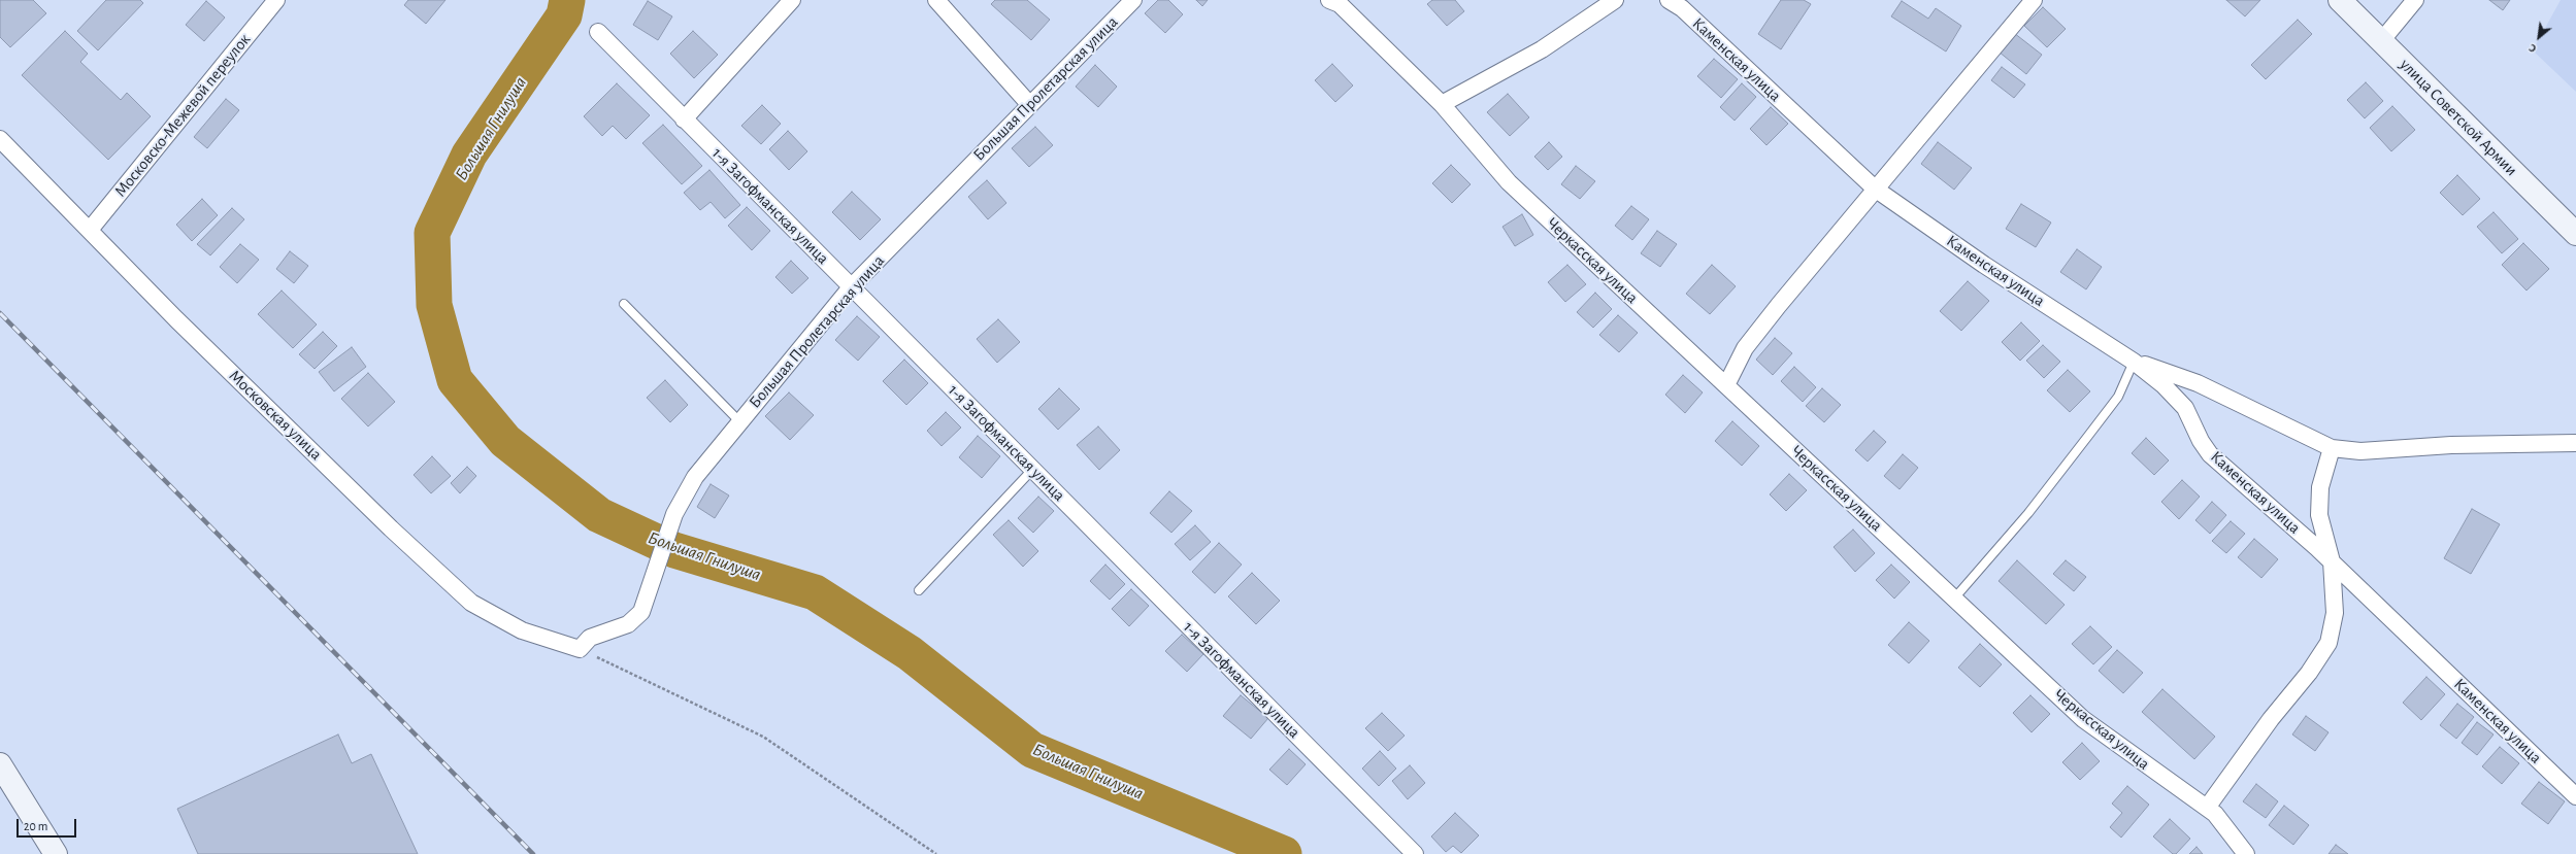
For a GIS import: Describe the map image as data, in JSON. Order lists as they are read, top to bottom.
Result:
{
  "streets": {
    "main road": ["улица Советской Армии"],
    "street": [
      "Каменская улица",
      "Большая Пролетарская улица",
      "Московско-Межевой переулок",
      "1-я Загофманская улица",
      "Черкасская улица",
      "Московская улица"
    ]
  },
  "crossings": [
    ["Большая Пролетарская улица", "1-я Загофманская улица"],
    ["Большая Пролетарская улица", "Московская улица"],
    ["Московско-Межевой переулок", "Московская улица"]
  ],
  "water": ["Большая Гнилуша"],
  "scale_bar": "20 m",
  "north": "bottom left"
}
